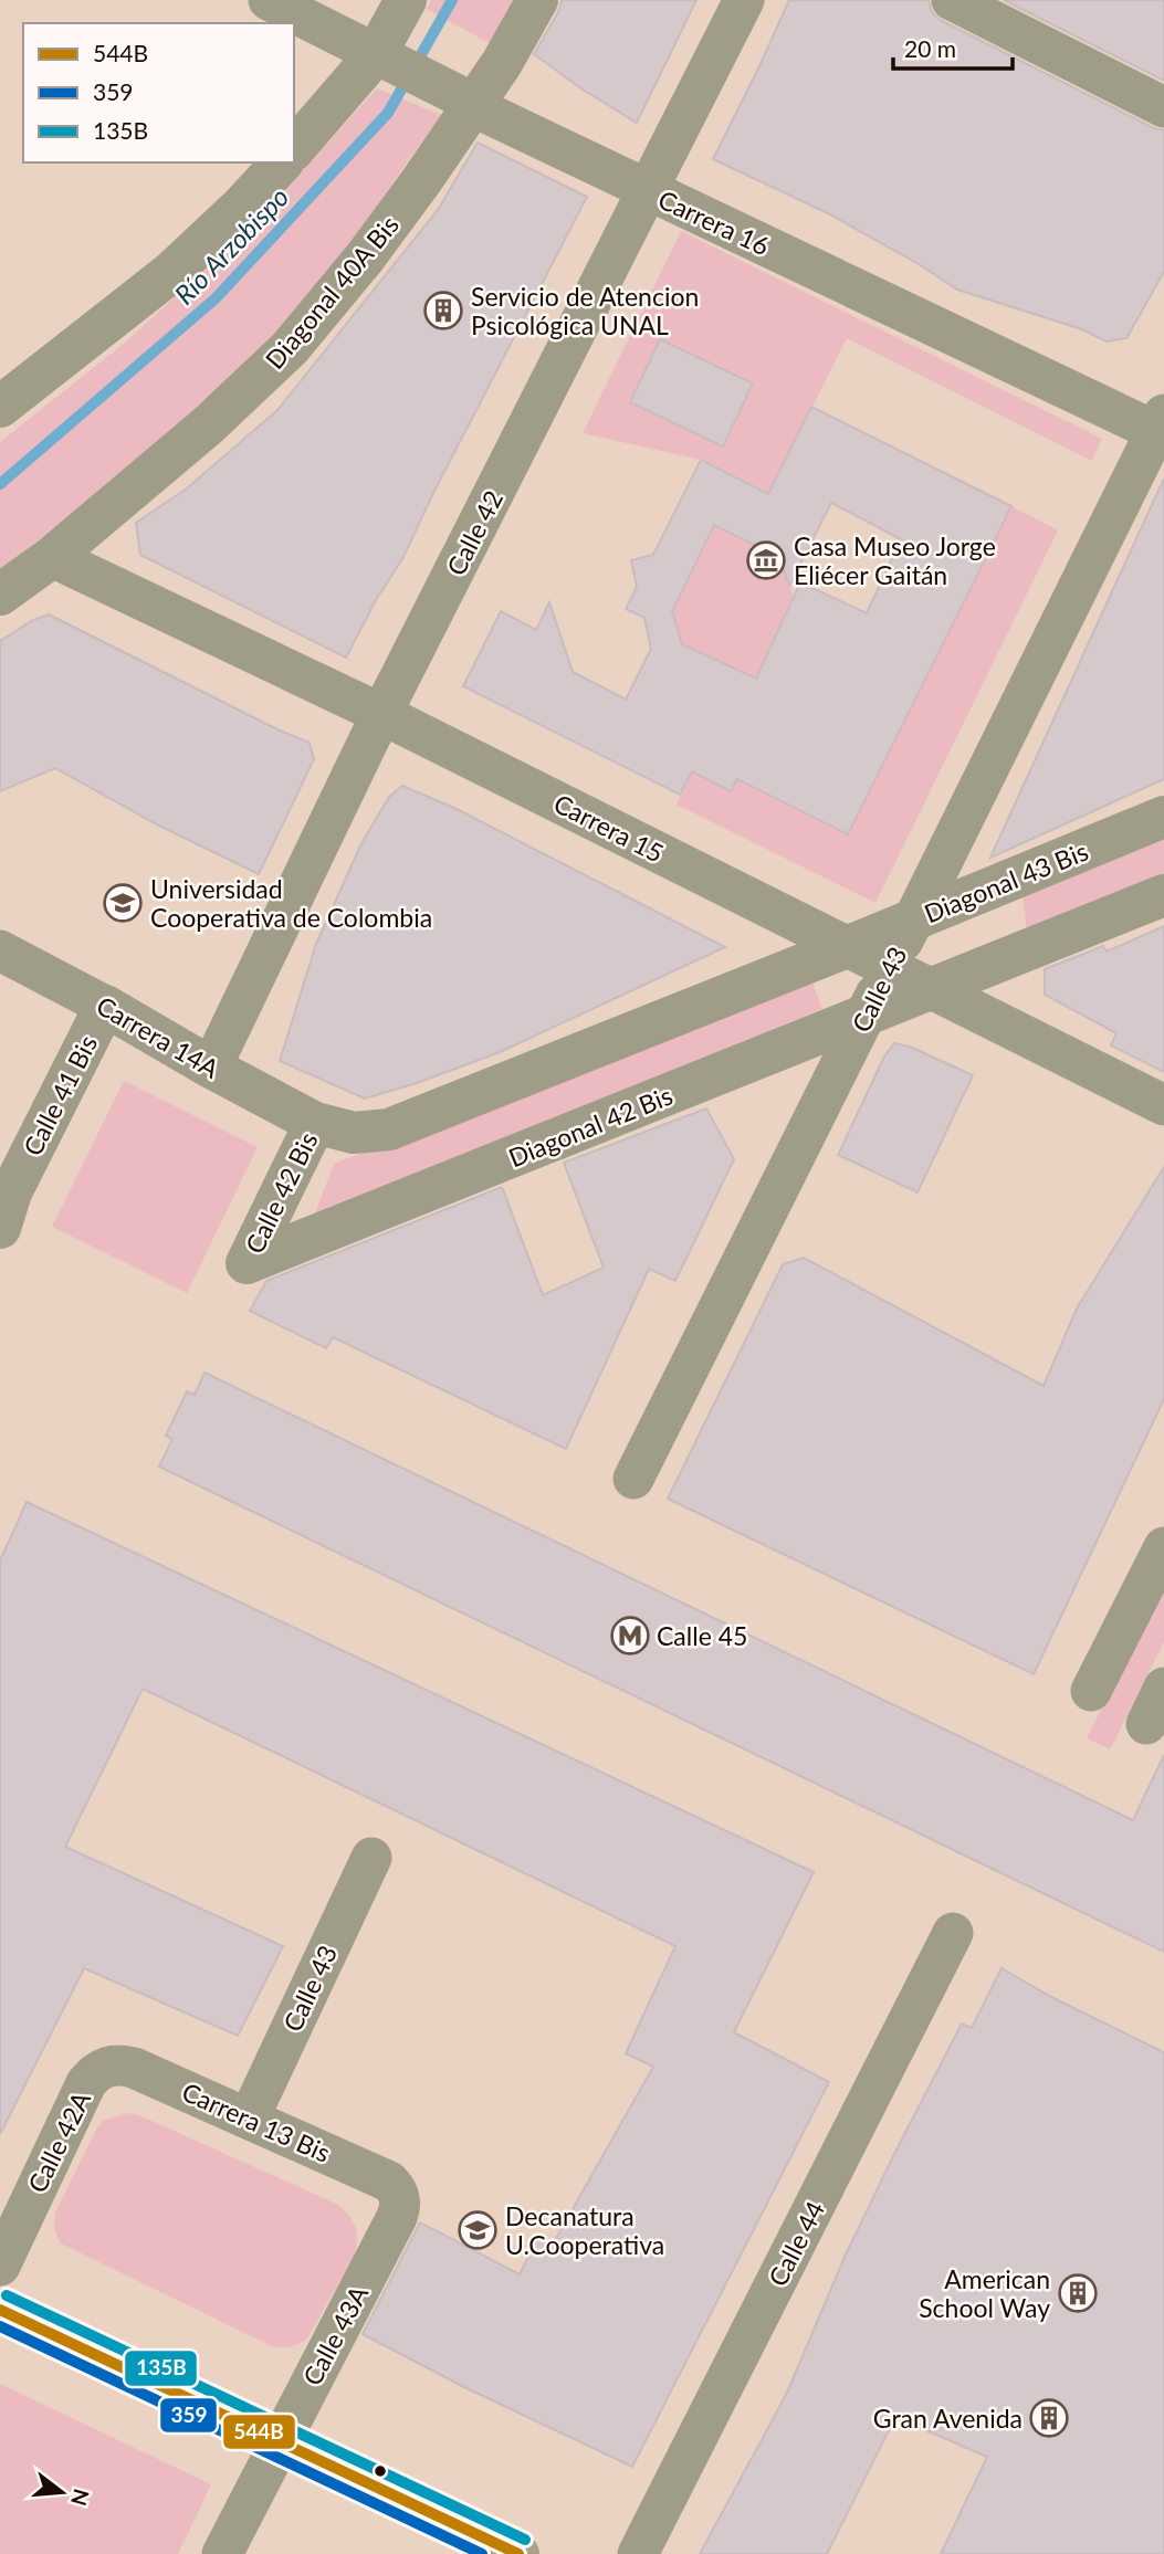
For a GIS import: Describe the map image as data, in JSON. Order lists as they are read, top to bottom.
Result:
{
  "streets": {
    "street": [
      "Carrera 16",
      "Diagonal 40A Bis",
      "Calle 42",
      "Carrera 15",
      "Diagonal 43 Bis",
      "Calle 43",
      "Carrera 14A",
      "Calle 41 Bis",
      "Diagonal 42 Bis",
      "Calle 42 Bis",
      "Carrera 13 Bis",
      "Calle 42A",
      "Calle 44",
      "Calle 43A"
    ]
  },
  "crossings": [
    ["Carrera 16", "Diagonal 40A Bis"],
    ["Carrera 16", "Calle 42"],
    ["Carrera 16", "Calle 43"],
    ["Diagonal 40A Bis", "Carrera 15"],
    ["Calle 42", "Carrera 15"],
    ["Calle 42", "Carrera 14A"],
    ["Carrera 15", "Diagonal 43 Bis"],
    ["Carrera 15", "Calle 43"],
    ["Carrera 15", "Diagonal 42 Bis"],
    ["Diagonal 43 Bis", "Calle 43"],
    ["Calle 43", "Diagonal 42 Bis"],
    ["Calle 43", "Carrera 13 Bis"],
    ["Carrera 14A", "Calle 41 Bis"],
    ["Carrera 14A", "Calle 42 Bis"],
    ["Diagonal 42 Bis", "Calle 42 Bis"],
    ["Carrera 13 Bis", "Calle 42A"],
    ["Carrera 13 Bis", "Calle 43A"]
  ],
  "water": ["Río Arzobispo"],
  "places": {
    "building": ["Servicio de Atencion Psicológica UNAL", "American School Way", "Gran Avenida"],
    "museum": ["Casa Museo Jorge Eliécer Gaitán"],
    "school or university": ["Universidad Cooperativa de Colombia", "Decanatura U.Cooperativa"],
    "metro station": ["Calle 45"]
  },
  "lines": ["transit line 135B", "transit line 544B", "transit line 359"],
  "legend": ["544B", "359", "135B"],
  "scale_bar": "20 m",
  "north": "right"
}
